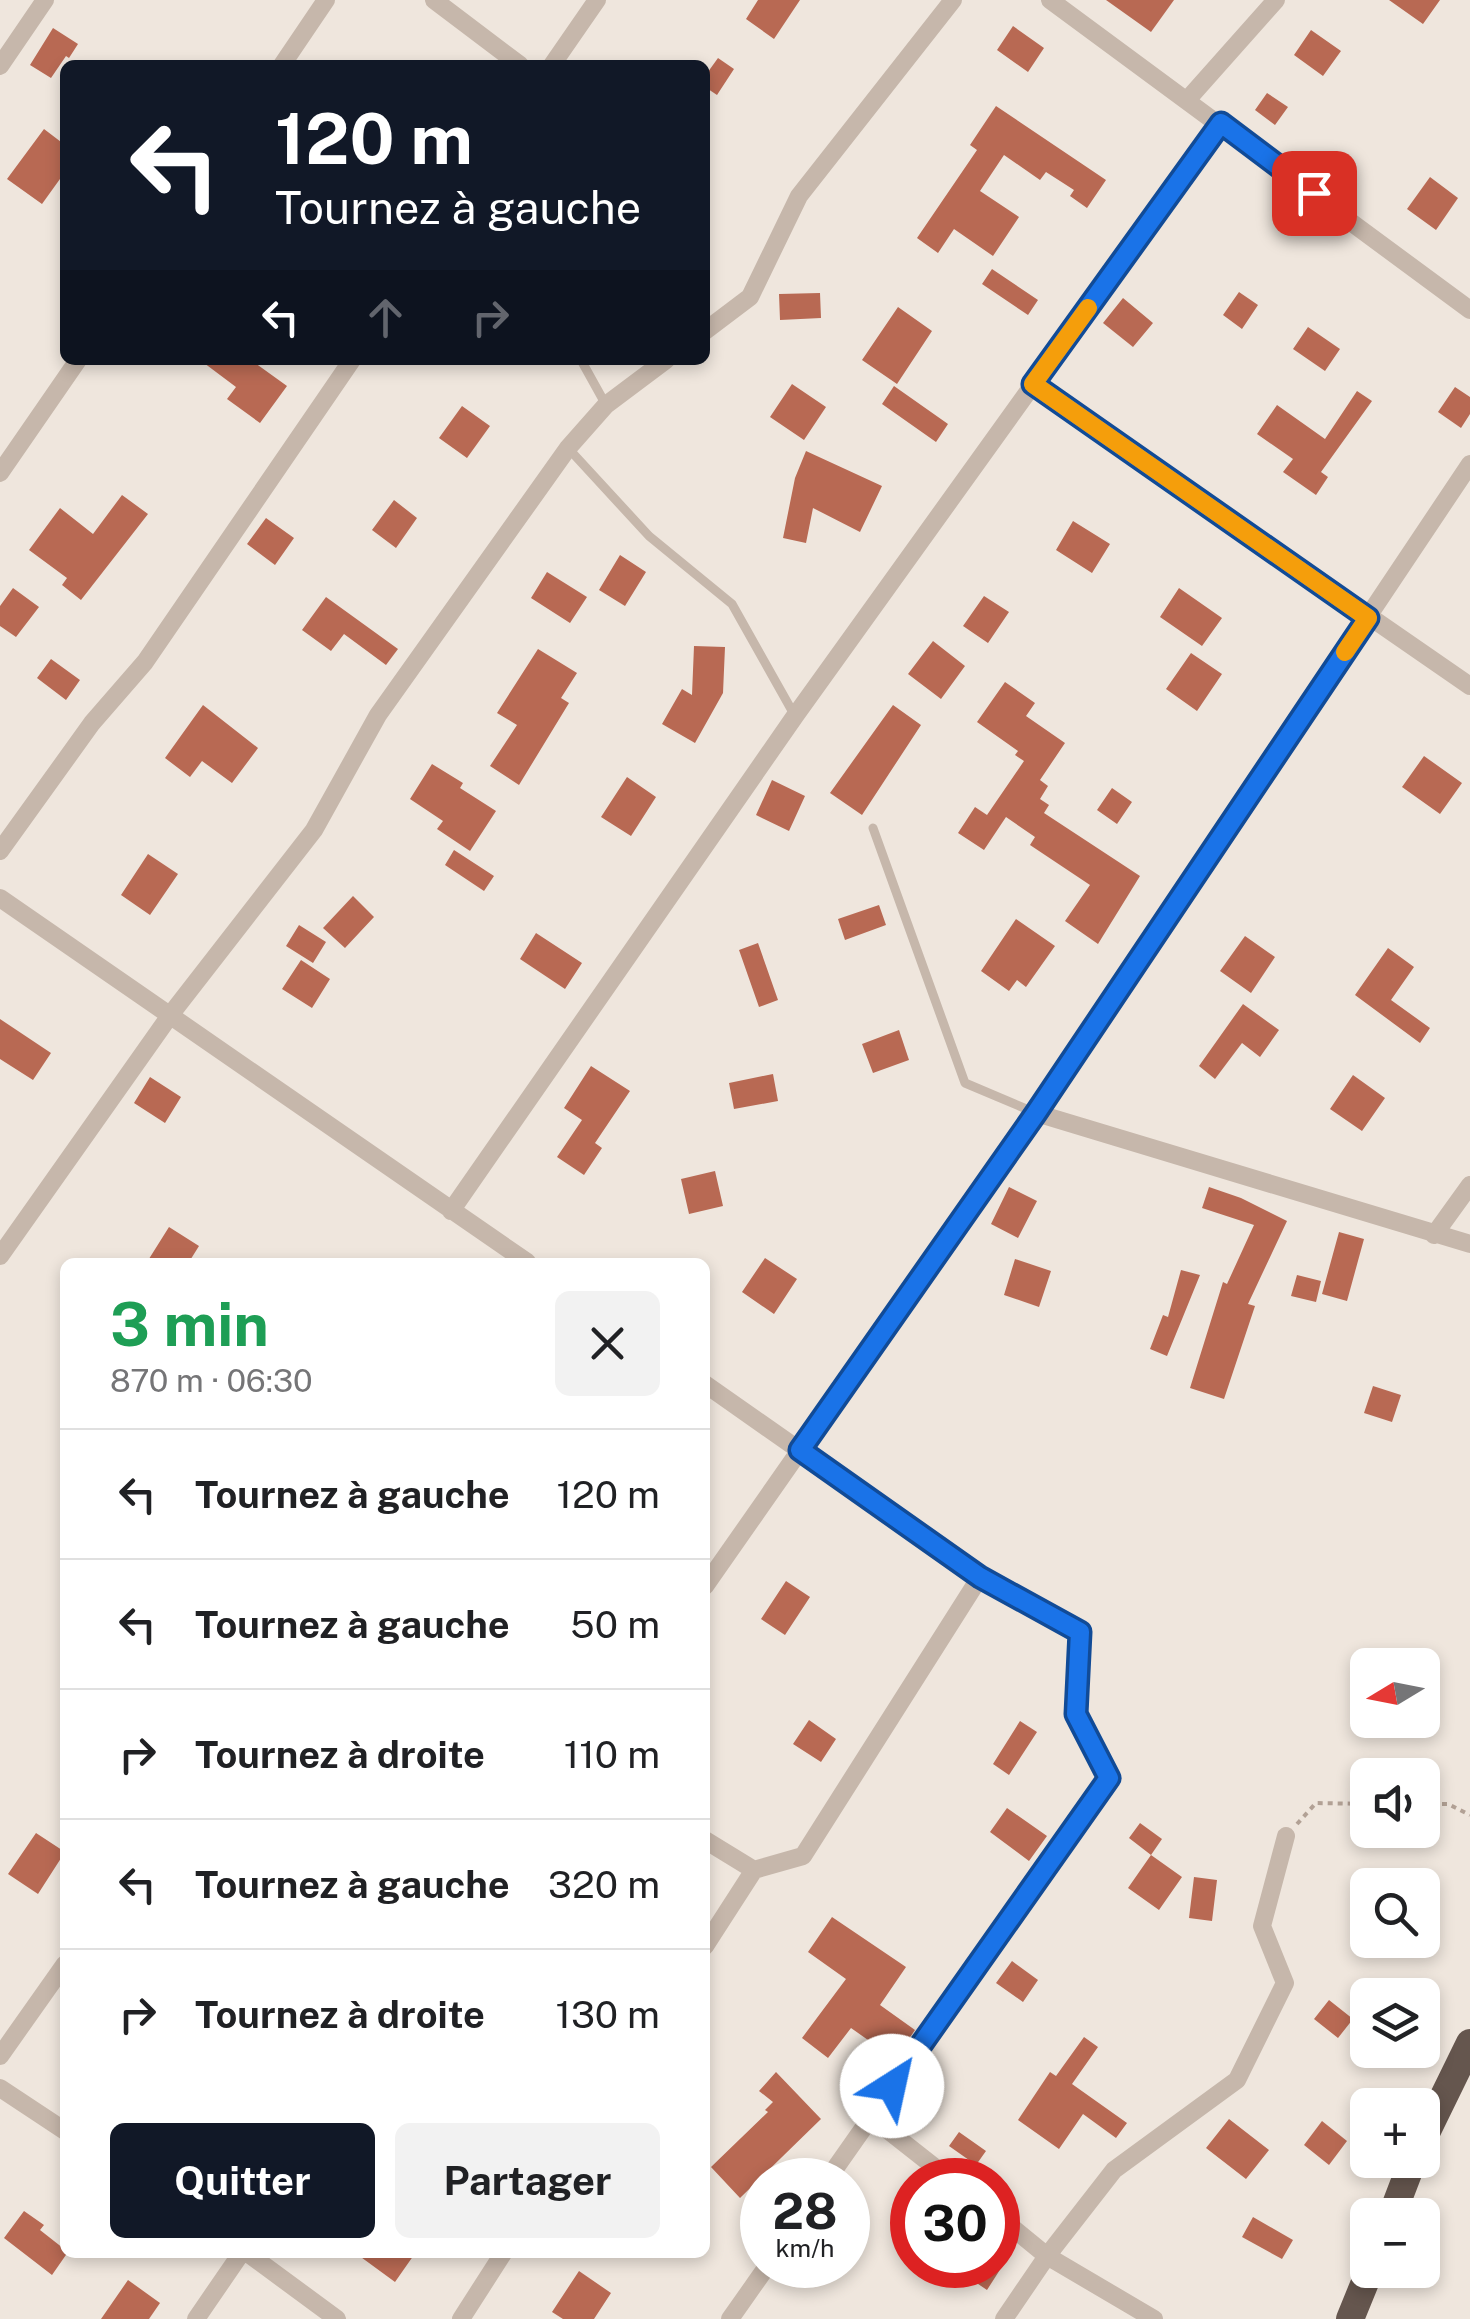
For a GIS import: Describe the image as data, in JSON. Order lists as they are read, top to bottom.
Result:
{
  "north": "left",
  "page": {
    "turn": ["120 m", "Tournez à gauche"],
    "heading": ["3 min", "870 m · 06:30"],
    "list": [
      {
        "name": "Tournez à gauche",
        "value": "120 m"
      },
      {
        "name": "Tournez à gauche",
        "value": "50 m"
      },
      {
        "name": "Tournez à droite",
        "value": "110 m"
      },
      {
        "name": "Tournez à gauche",
        "value": "320 m"
      },
      {
        "name": "Tournez à droite",
        "value": "130 m"
      }
    ],
    "map_buttons": ["+", "−"],
    "buttons": ["Quitter", "Partager"],
    "speed": "28 km/h",
    "limit": "30"
  }
}
